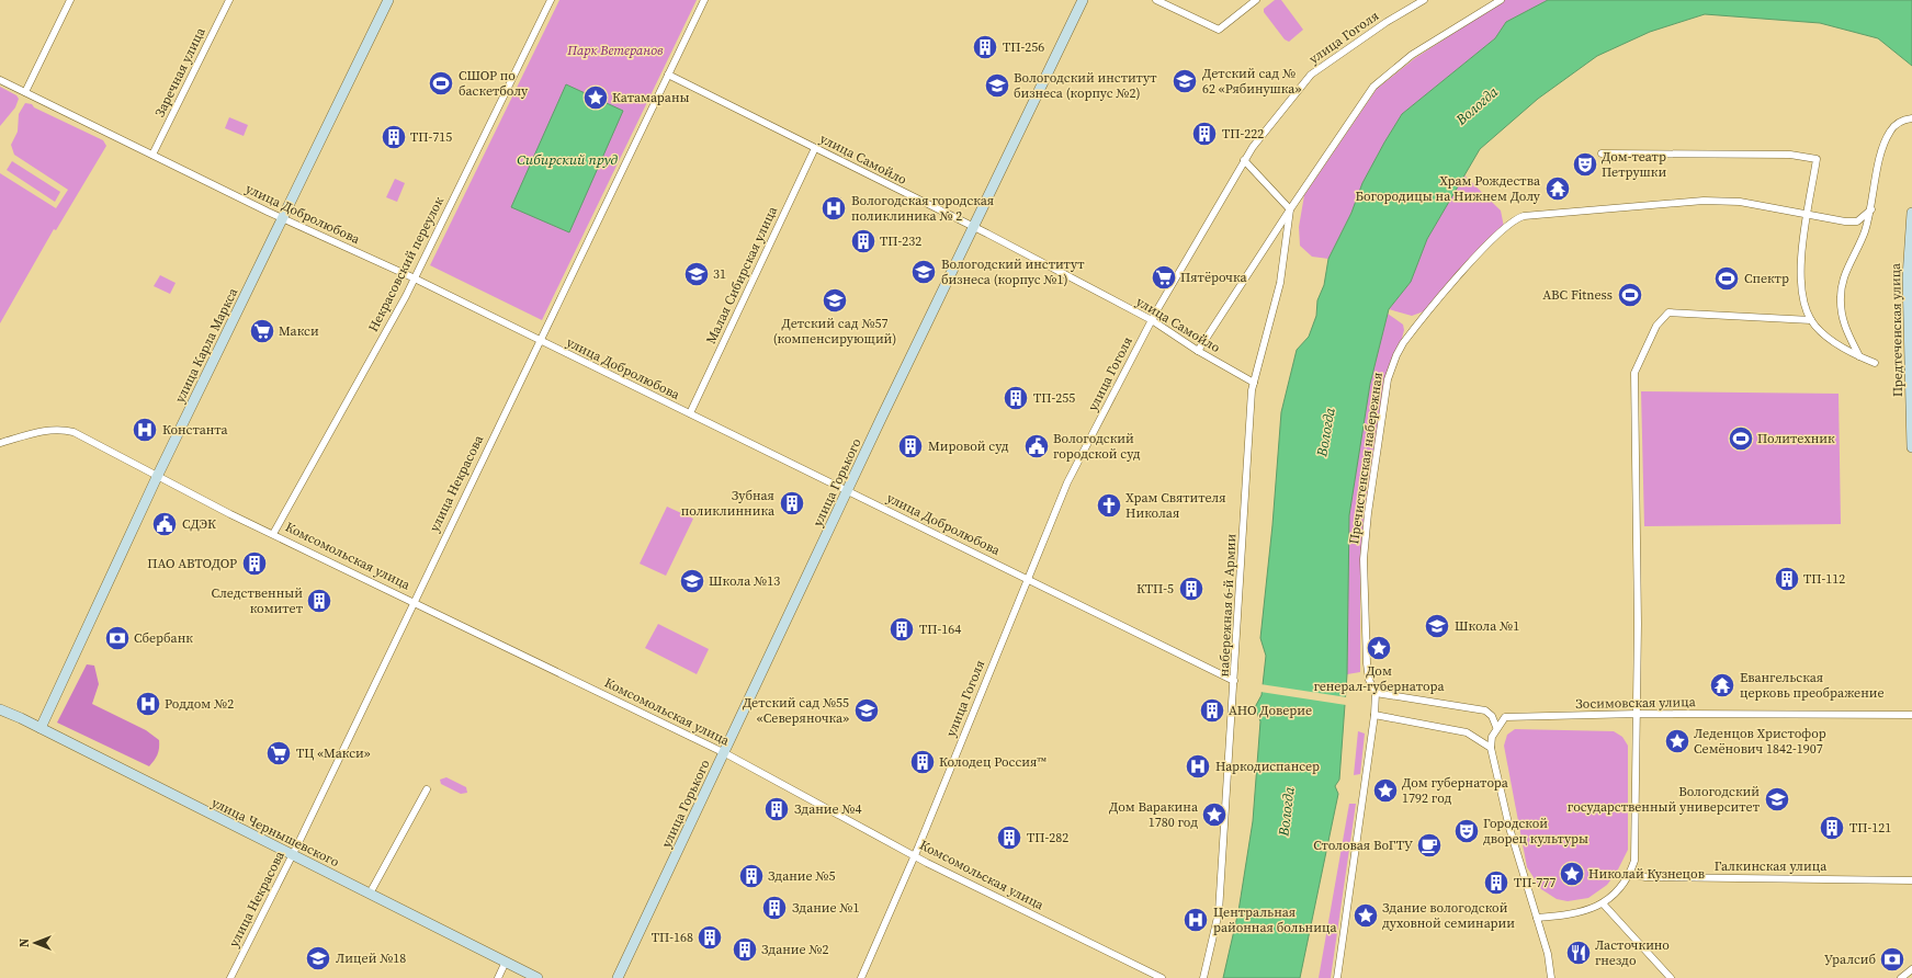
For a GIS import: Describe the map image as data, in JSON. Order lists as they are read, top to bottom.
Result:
{
  "streets": {
    "street": [
      "улица Гоголя",
      "Заречная улица",
      "улица Самойло",
      "улица Добролюбова",
      "Некрасовский переулок",
      "Малая Сибирская улица",
      "Предтеченская улица",
      "улица Карла Маркса",
      "Пречистенская набережная",
      "улица Горького",
      "улица Некрасова",
      "Комсомольская улица",
      "набережная 6-й Армии",
      "Зосимовская улица",
      "улица Чернышевского",
      "Галкинская улица"
    ]
  },
  "crossings": [
    ["улица Гоголя", "улица Самойло"],
    ["улица Гоголя", "улица Добролюбова"],
    ["улица Гоголя", "Комсомольская улица"],
    ["Заречная улица", "улица Добролюбова"],
    ["улица Самойло", "Малая Сибирская улица"],
    ["улица Самойло", "улица Горького"],
    ["улица Самойло", "улица Некрасова"],
    ["улица Самойло", "набережная 6-й Армии"],
    ["улица Добролюбова", "Некрасовский переулок"],
    ["улица Добролюбова", "Малая Сибирская улица"],
    ["улица Добролюбова", "улица Карла Маркса"],
    ["улица Добролюбова", "улица Горького"],
    ["улица Добролюбова", "улица Некрасова"],
    ["улица Добролюбова", "набережная 6-й Армии"],
    ["Некрасовский переулок", "Комсомольская улица"],
    ["улица Карла Маркса", "Комсомольская улица"],
    ["улица Карла Маркса", "улица Чернышевского"],
    ["улица Горького", "Комсомольская улица"],
    ["улица Некрасова", "Комсомольская улица"],
    ["улица Некрасова", "улица Чернышевского"]
  ],
  "water": ["Вологда", "Сибирский пруд"],
  "parks": ["Парк Ветеранов"],
  "places": {
    "building": [
      "ТП-256",
      "ТП-222",
      "ТП-715",
      "ТП-232",
      "ТП-255",
      "Мировой суд",
      "Зубная поликлинника",
      "ПАО АВТОДОР",
      "ТП-112",
      "КТП-5",
      "Следственный комитет",
      "ТП-164",
      "АНО Доверие",
      "Колодец Россия™",
      "Здание №4",
      "ТП-121",
      "ТП-282",
      "Здание №5",
      "ТП-777",
      "Здание №1",
      "ТП-168",
      "Здание №2"
    ],
    "school or university": [
      "Детский сад № 62 «Рябинушка»",
      "Вологодский институт бизнеса (корпус №2)",
      "Вологодский институт бизнеса (корпус №1)",
      "31",
      "Детский сад №57 (компенсирующий)",
      "Школа №13",
      "Школа №1",
      "Детский сад №55 «Северяночка»",
      "Вологодский государственный университет",
      "Лицей №18"
    ],
    "sports": [
      "СШОР по баскетболу",
      "Спектр",
      "ABC Fitness",
      "Политехник"
    ],
    "place": [
      "Катамараны",
      "Дом генерал-губернатора",
      "Леденцов Христофор Семёнович 1842-1907",
      "Дом губернатора 1792 год",
      "Дом Варакина 1780 год",
      "Николай Кузнецов",
      "Здание вологодской духовной семинарии"
    ],
    "theatre": ["Дом-театр Петрушки", "Городской дворец культуры"],
    "temple": ["Храм Рождества Богородицы на Нижнем Долу", "Евангельская церковь преображение"],
    "hospital": [
      "Вологодская городская поликлиника № 2",
      "Константа",
      "Роддом №2",
      "Наркодиспансер",
      "Центральная районная больница"
    ],
    "supermarket": ["Пятёрочка", "Макси", "ТЦ «Макси»"],
    "public building": ["Вологодский городской суд", "СДЭК"],
    "church": ["Храм Святителя Николая"],
    "bank": ["Сбербанк", "Уралсиб"],
    "cafe": ["Столовая ВоГТУ"],
    "restaurant": ["Ласточкино гнездо"]
  },
  "north": "left"
}
